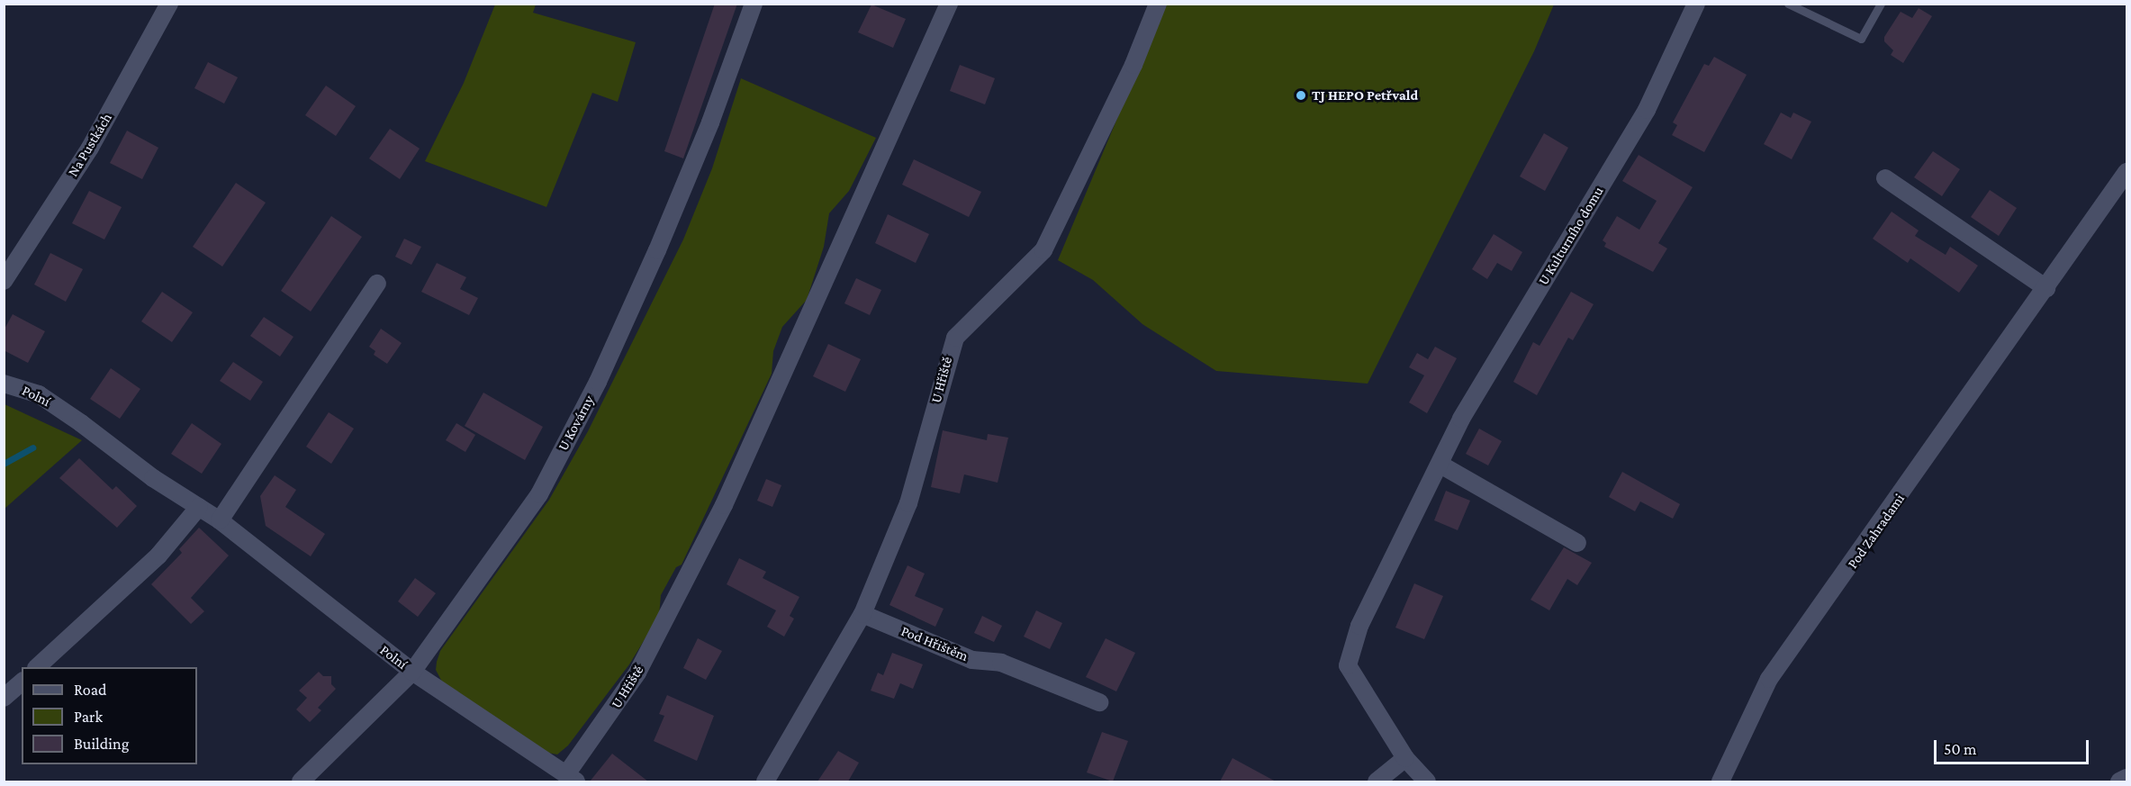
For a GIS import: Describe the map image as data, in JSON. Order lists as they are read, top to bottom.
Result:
{
  "streets": {
    "street": [
      "Na Pustkách",
      "U Kulturního domu",
      "U Hřiště",
      "Polní",
      "U Kovárny",
      "Pod Zahradami",
      "Pod Hřištěm"
    ]
  },
  "crossings": [
    ["U Hřiště", "Polní"],
    ["U Hřiště", "Pod Hřištěm"],
    ["Polní", "U Kovárny"]
  ],
  "places": ["TJ HEPO Petřvald"],
  "legend": ["Road", "Park", "Building"],
  "scale_bar": "50 m"
}
